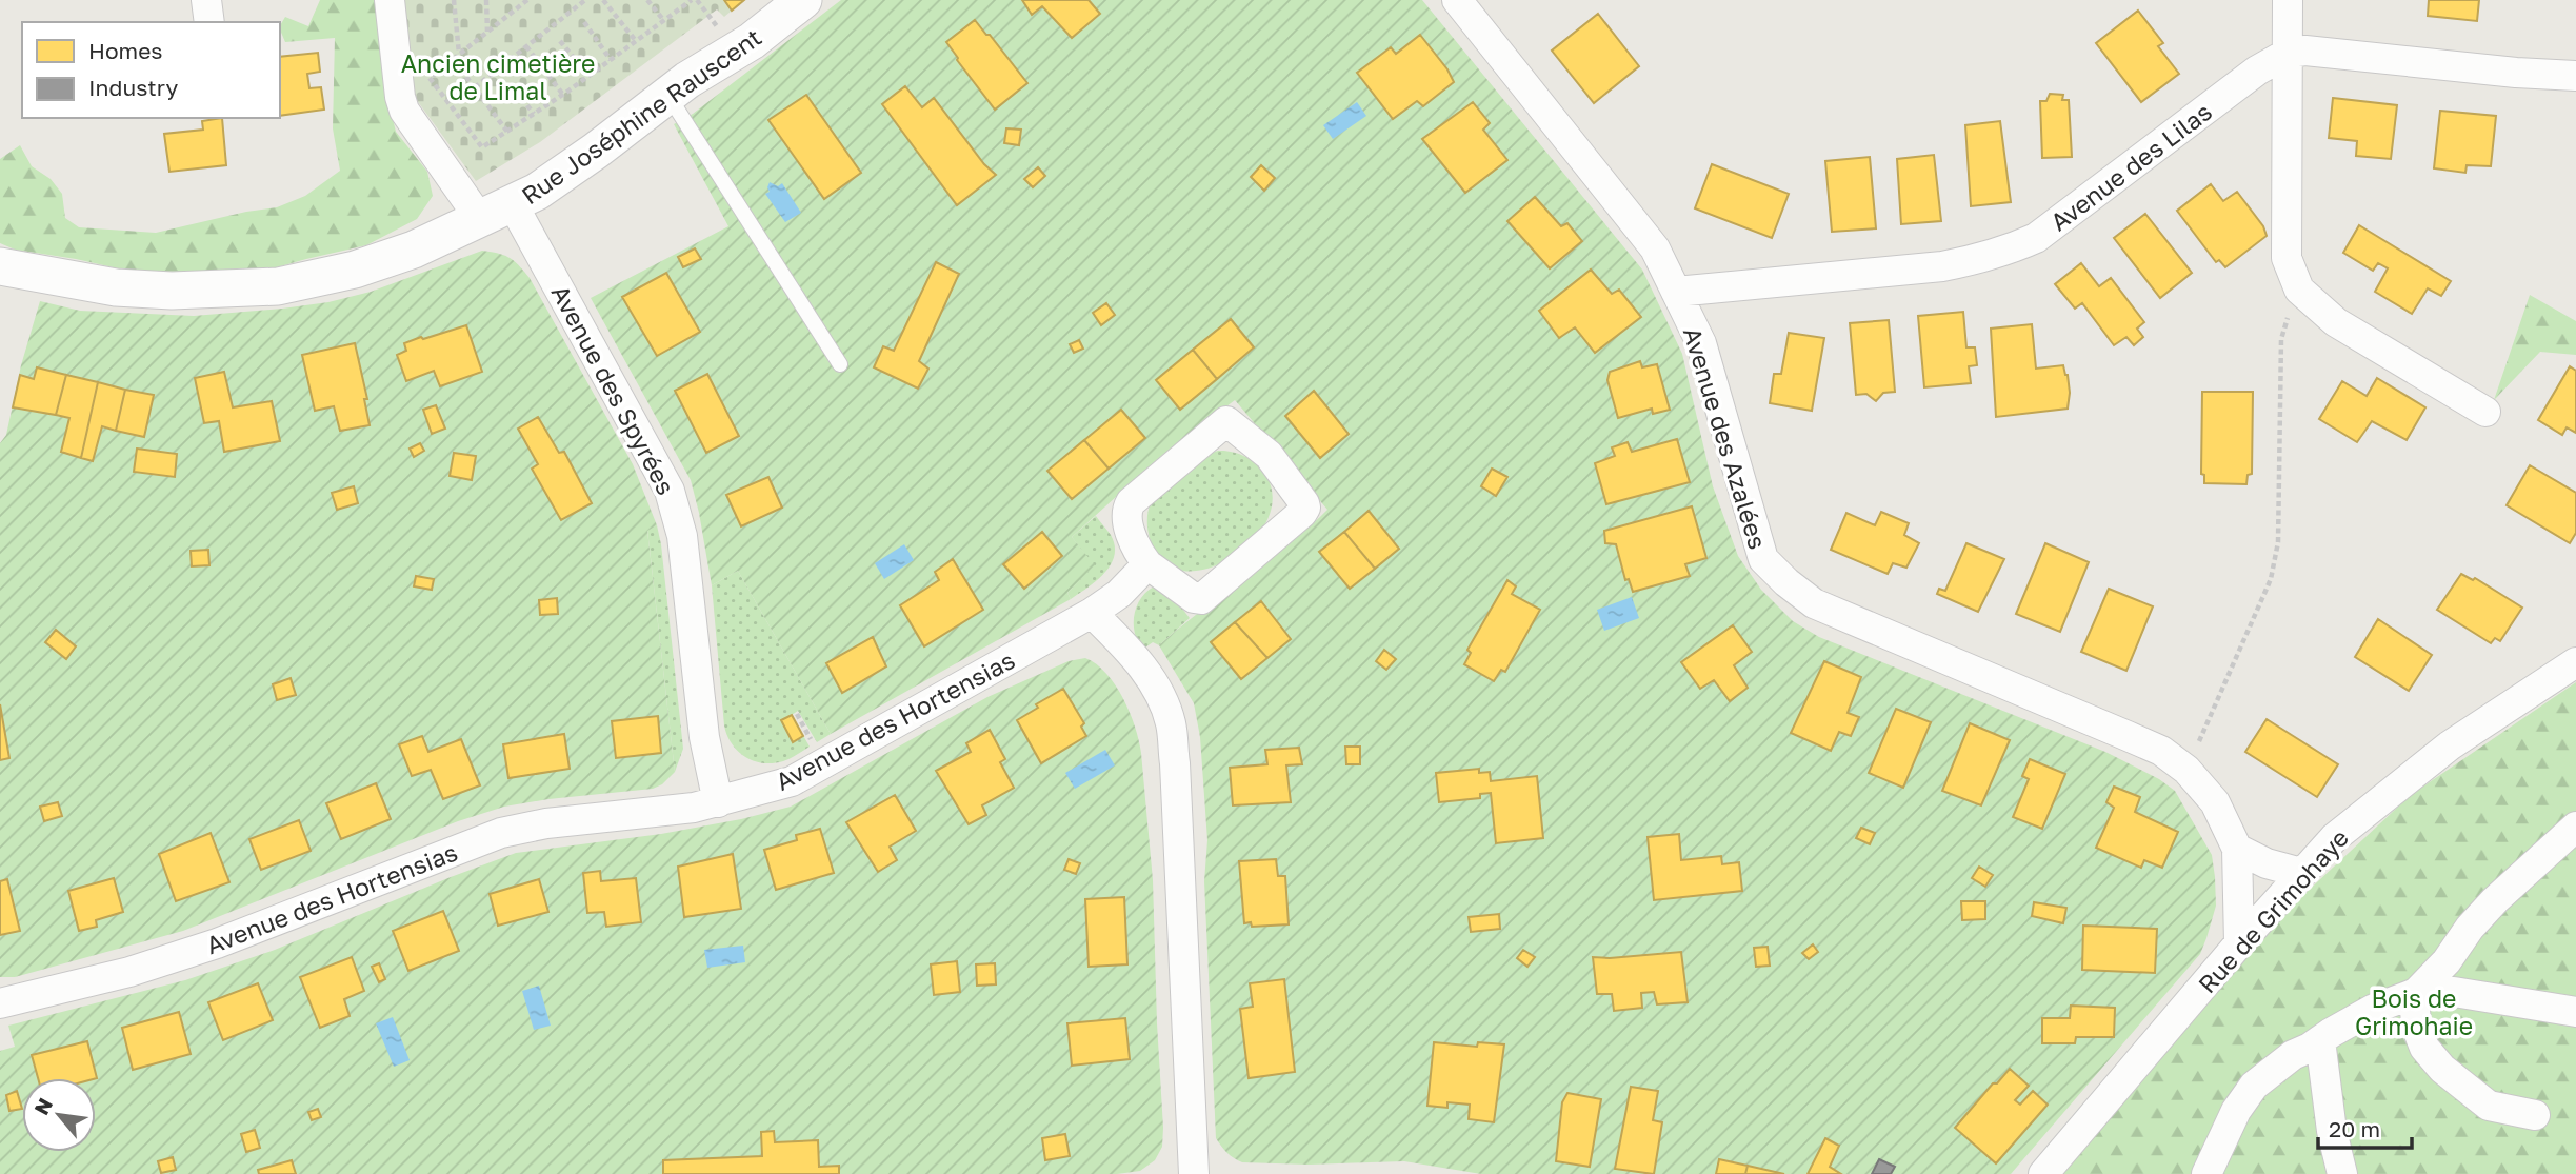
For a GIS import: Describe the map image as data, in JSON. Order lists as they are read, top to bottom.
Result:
{
  "streets": {
    "street": [
      "Rue Joséphine Rauscent",
      "Avenue des Lilas",
      "Avenue des Spyrées",
      "Avenue des Azalées",
      "Avenue des Hortensias",
      "Rue de Grimohaye"
    ]
  },
  "crossings": [
    ["Rue Joséphine Rauscent", "Avenue des Spyrées"],
    ["Avenue des Lilas", "Avenue des Azalées"],
    ["Avenue des Spyrées", "Avenue des Hortensias"],
    ["Avenue des Azalées", "Rue de Grimohaye"]
  ],
  "parks": ["Ancien cimetière de Limal", "Bois de Grimohaie"],
  "legend": ["Homes", "Industry"],
  "scale_bar": "20 m",
  "north": "top left"
}
